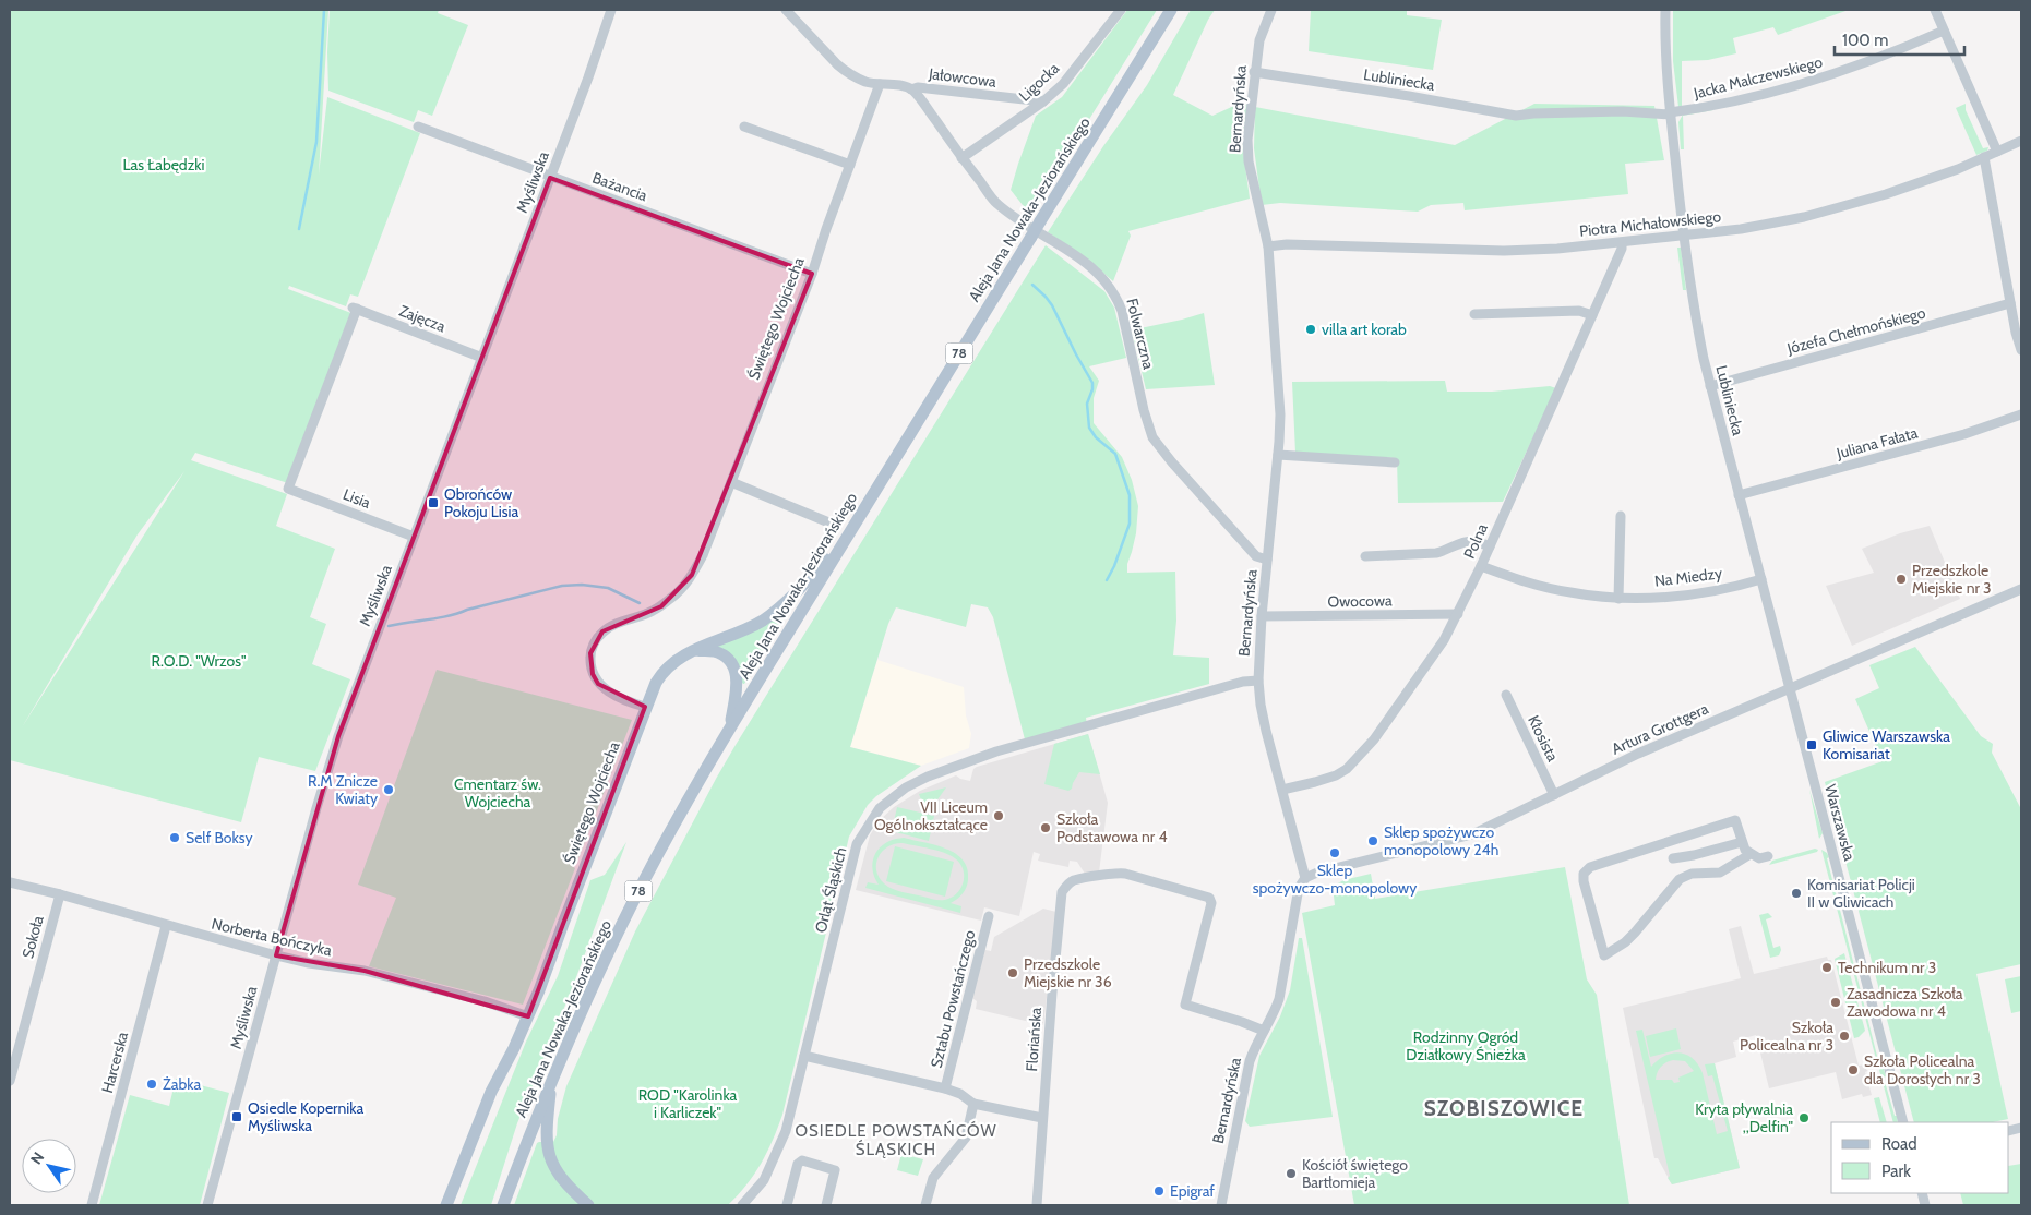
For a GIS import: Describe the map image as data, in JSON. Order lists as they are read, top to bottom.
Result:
{
  "streets": {
    "main road": ["Aleja Jana Nowaka-Jeziorańskiego", "Świętego Wojciecha", "78"],
    "street": [
      "Jałowcowa",
      "Jacka Malczewskiego",
      "Lubliniecka",
      "Ligocka",
      "Bernardyńska",
      "Myśliwska",
      "Bażancia",
      "Piotra Michałowskiego",
      "Zajęcza",
      "Józefa Chełmońskiego",
      "Folwarczna",
      "Juliana Fałata",
      "Lisia",
      "Polna",
      "Na Miedzy",
      "Owocowa",
      "Artura Grottgera",
      "Kłosista",
      "Warszawska",
      "Orląt Śląskich",
      "Sokoła",
      "Norberta Bończyka",
      "Sztabu Powstańczego",
      "Floriańska",
      "Harcerska"
    ]
  },
  "crossings": [
    ["Jałowcowa", "Ligocka"],
    ["Jałowcowa", "Folwarczna"],
    ["Jacka Malczewskiego", "Lubliniecka"],
    ["Lubliniecka", "Bernardyńska"],
    ["Lubliniecka", "Piotra Michałowskiego"],
    ["Lubliniecka", "Józefa Chełmońskiego"],
    ["Lubliniecka", "Juliana Fałata"],
    ["Lubliniecka", "Na Miedzy"],
    ["Lubliniecka", "Artura Grottgera"],
    ["Lubliniecka", "Warszawska"],
    ["Ligocka", "Folwarczna"],
    ["Bernardyńska", "Piotra Michałowskiego"],
    ["Bernardyńska", "Folwarczna"],
    ["Bernardyńska", "Polna"],
    ["Bernardyńska", "Owocowa"],
    ["Bernardyńska", "Artura Grottgera"],
    ["Bernardyńska", "Orląt Śląskich"],
    ["Bernardyńska", "Floriańska"],
    ["Myśliwska", "Bażancia"],
    ["Myśliwska", "Zajęcza"],
    ["Myśliwska", "Lisia"],
    ["Myśliwska", "Norberta Bończyka"],
    ["Bażancia", "Świętego Wojciecha"],
    ["Piotra Michałowskiego", "Polna"],
    ["Zajęcza", "Lisia"],
    ["Świętego Wojciecha", "Norberta Bończyka"],
    ["Polna", "Na Miedzy"],
    ["Polna", "Owocowa"],
    ["Artura Grottgera", "Kłosista"],
    ["Artura Grottgera", "Warszawska"],
    ["Orląt Śląskich", "Sztabu Powstańczego"],
    ["Sokoła", "Norberta Bończyka"],
    ["Norberta Bończyka", "Harcerska"],
    ["Sztabu Powstańczego", "Floriańska"]
  ],
  "districts": ["SZOBISZOWICE", "OSIEDLE POWSTAŃCÓW ŚLĄSKICH"],
  "parks": [
    "Las Łabędzki",
    "R.O.D. \"Wrzos\"",
    "Cmentarz św. Wojciecha",
    "Rodzinny Ogród Działkowy Śnieżka",
    "ROD \"Karolinka i Karliczek\""
  ],
  "places": {
    "other": [
      "villa art korab",
      "Przedszkole Miejskie nr 3",
      "R.M Znicze Kwiaty",
      "VII Liceum Ogólnokształcące",
      "Szkoła Podstawowa nr 4",
      "Self Boksy",
      "Sklep spożywczo monopolowy 24h",
      "Sklep spożywczo-monopolowy",
      "Komisariat Policji II w Gliwicach",
      "Technikum nr 3",
      "Przedszkole Miejskie nr 36",
      "Zasadnicza Szkoła Zawodowa nr 4",
      "Szkoła Policealna nr 3",
      "Szkoła Policealna dla Dorosłych nr 3",
      "Żabka",
      "Kryta pływalnia ,,Delfin\"",
      "Kościół świętego Bartłomieja",
      "Epigraf"
    ],
    "transit": ["Obrońców Pokoju Lisia", "Gliwice Warszawska Komisariat", "Osiedle Kopernika Myśliwska"]
  },
  "legend": ["Road", "Park"],
  "scale_bar": "100 m",
  "north": "top left"
}
